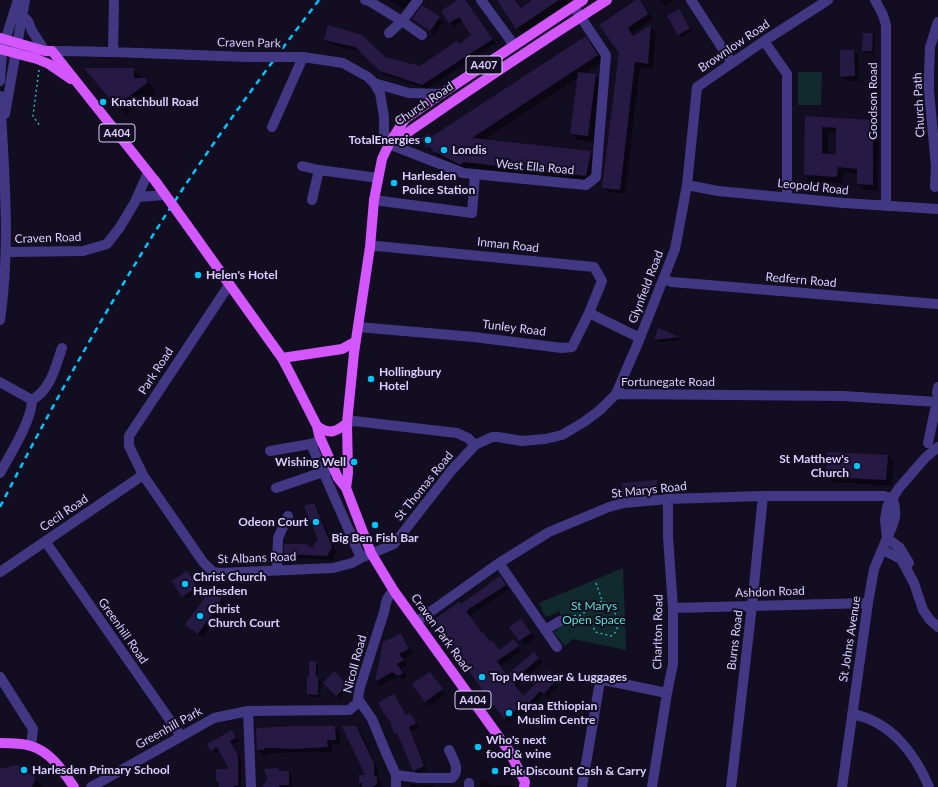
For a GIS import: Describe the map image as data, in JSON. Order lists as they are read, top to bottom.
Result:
{
  "streets": {
    "main road": [
      "Craven Park",
      "A407",
      "Church Road",
      "A404",
      "Craven Park Road"
    ],
    "street": [
      "Brownlow Road",
      "Goodson Road",
      "Church Path",
      "West Ella Road",
      "Leopold Road",
      "Craven Road",
      "Inman Road",
      "Redfern Road",
      "Glynfield Road",
      "Tunley Road",
      "Park Road",
      "Fortunegate Road",
      "St Thomas Road",
      "St Marys Road",
      "Cecil Road",
      "St Albans Road",
      "Ashdon Road",
      "Greenhill Road",
      "Charlton Road",
      "St Johns Avenue",
      "Burns Road",
      "Nicoll Road",
      "Greenhill Park"
    ]
  },
  "crossings": [
    ["Craven Park", "A404"],
    ["Brownlow Road", "Leopold Road"],
    ["Brownlow Road", "Glynfield Road"],
    ["A407", "Church Road"],
    ["A407", "A404"],
    ["A407", "West Ella Road"],
    ["A407", "Inman Road"],
    ["A407", "Tunley Road"],
    ["Goodson Road", "Leopold Road"],
    ["Church Road", "West Ella Road"],
    ["A404", "Craven Road"],
    ["A404", "Park Road"],
    ["A404", "Craven Park Road"],
    ["Leopold Road", "Glynfield Road"],
    ["Inman Road", "Tunley Road"],
    ["Redfern Road", "Glynfield Road"],
    ["Glynfield Road", "Fortunegate Road"],
    ["Park Road", "Cecil Road"],
    ["Park Road", "St Albans Road"],
    ["Fortunegate Road", "St Thomas Road"],
    ["St Thomas Road", "St Albans Road"],
    ["St Marys Road", "Charlton Road"],
    ["St Marys Road", "Craven Park Road"],
    ["St Marys Road", "St Johns Avenue"],
    ["St Marys Road", "Burns Road"],
    ["Cecil Road", "St Albans Road"],
    ["Cecil Road", "Greenhill Road"],
    ["St Albans Road", "Craven Park Road"],
    ["Ashdon Road", "Charlton Road"],
    ["Ashdon Road", "St Johns Avenue"],
    ["Ashdon Road", "Burns Road"],
    ["Greenhill Road", "Greenhill Park"],
    ["Craven Park Road", "Nicoll Road"],
    ["Nicoll Road", "Greenhill Park"]
  ],
  "parks": ["St Marys Open Space"],
  "places": [
    "Knatchbull Road",
    "TotalEnergies",
    "Londis",
    "Harlesden Police Station",
    "Helen's Hotel",
    "Hollingbury Hotel",
    "Wishing Well",
    "St Matthew's Church",
    "Odeon Court",
    "Big Ben Fish Bar",
    "Christ Church Harlesden",
    "Christ Church Court",
    "Top Menwear & Luggages",
    "Iqraa Ethiopian Muslim Centre",
    "Who's next food & wine",
    "Harlesden Primary School",
    "Pak Discount Cash & Carry"
  ]
}
